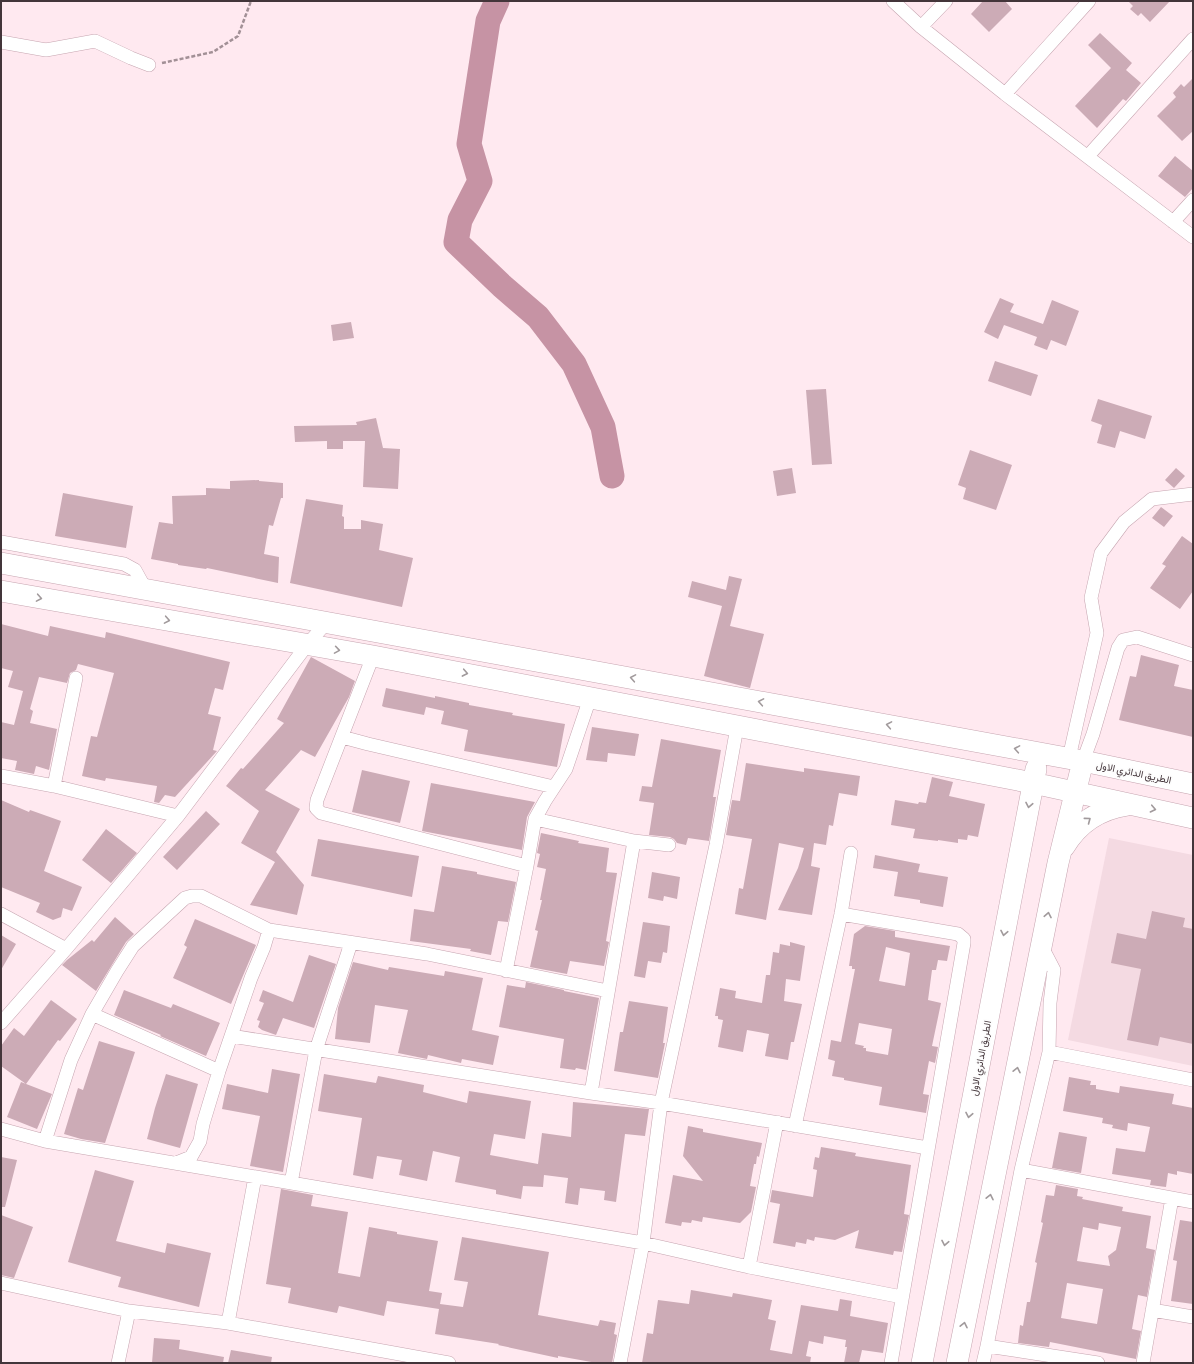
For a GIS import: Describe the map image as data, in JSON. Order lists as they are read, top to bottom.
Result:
{
  "streets": {
    "main road": ["الطريق الدائري الاول"]
  }
}
